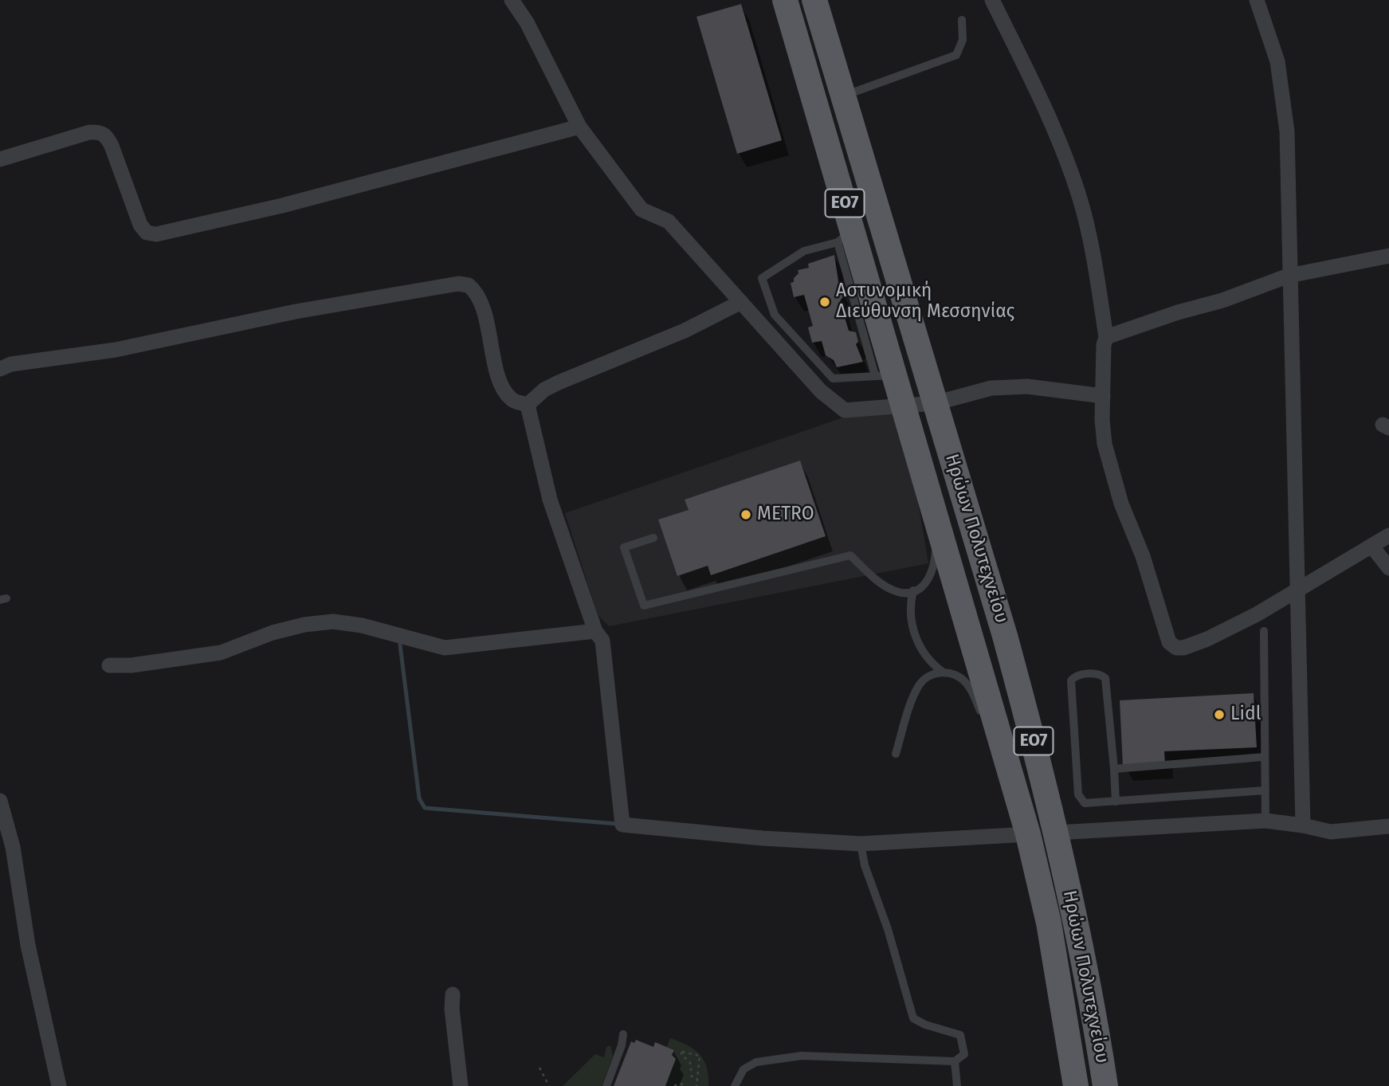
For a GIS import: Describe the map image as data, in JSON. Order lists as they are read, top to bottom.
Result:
{
  "streets": {
    "main road": ["ΕΟ7", "Ηρώων Πολυτεχνείου"]
  },
  "places": ["Αστυνομική Διεύθυνση Μεσσηνίας", "METRO", "Lidl"]
}
